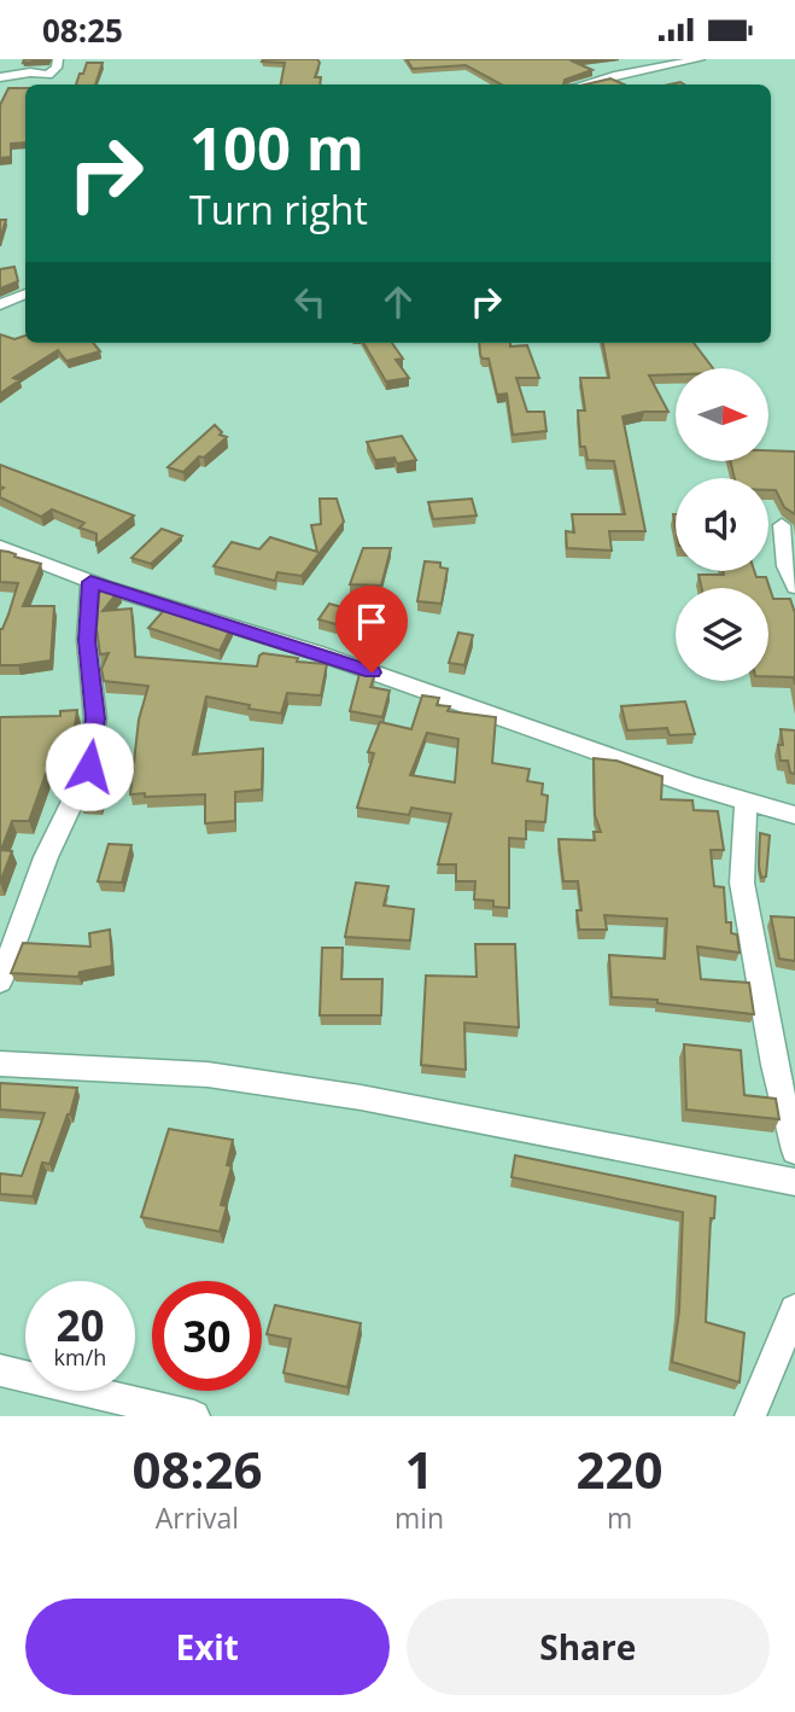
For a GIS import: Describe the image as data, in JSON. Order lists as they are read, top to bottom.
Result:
{
  "north": "right",
  "page": {
    "status": "08:25",
    "turn": ["100 m", "Turn right"],
    "speed": "20 km/h",
    "limit": "30",
    "eta": [
      "08:26",
      "Arrival",
      "1",
      "min",
      "220",
      "m"
    ],
    "buttons": ["Exit", "Share"]
  }
}
